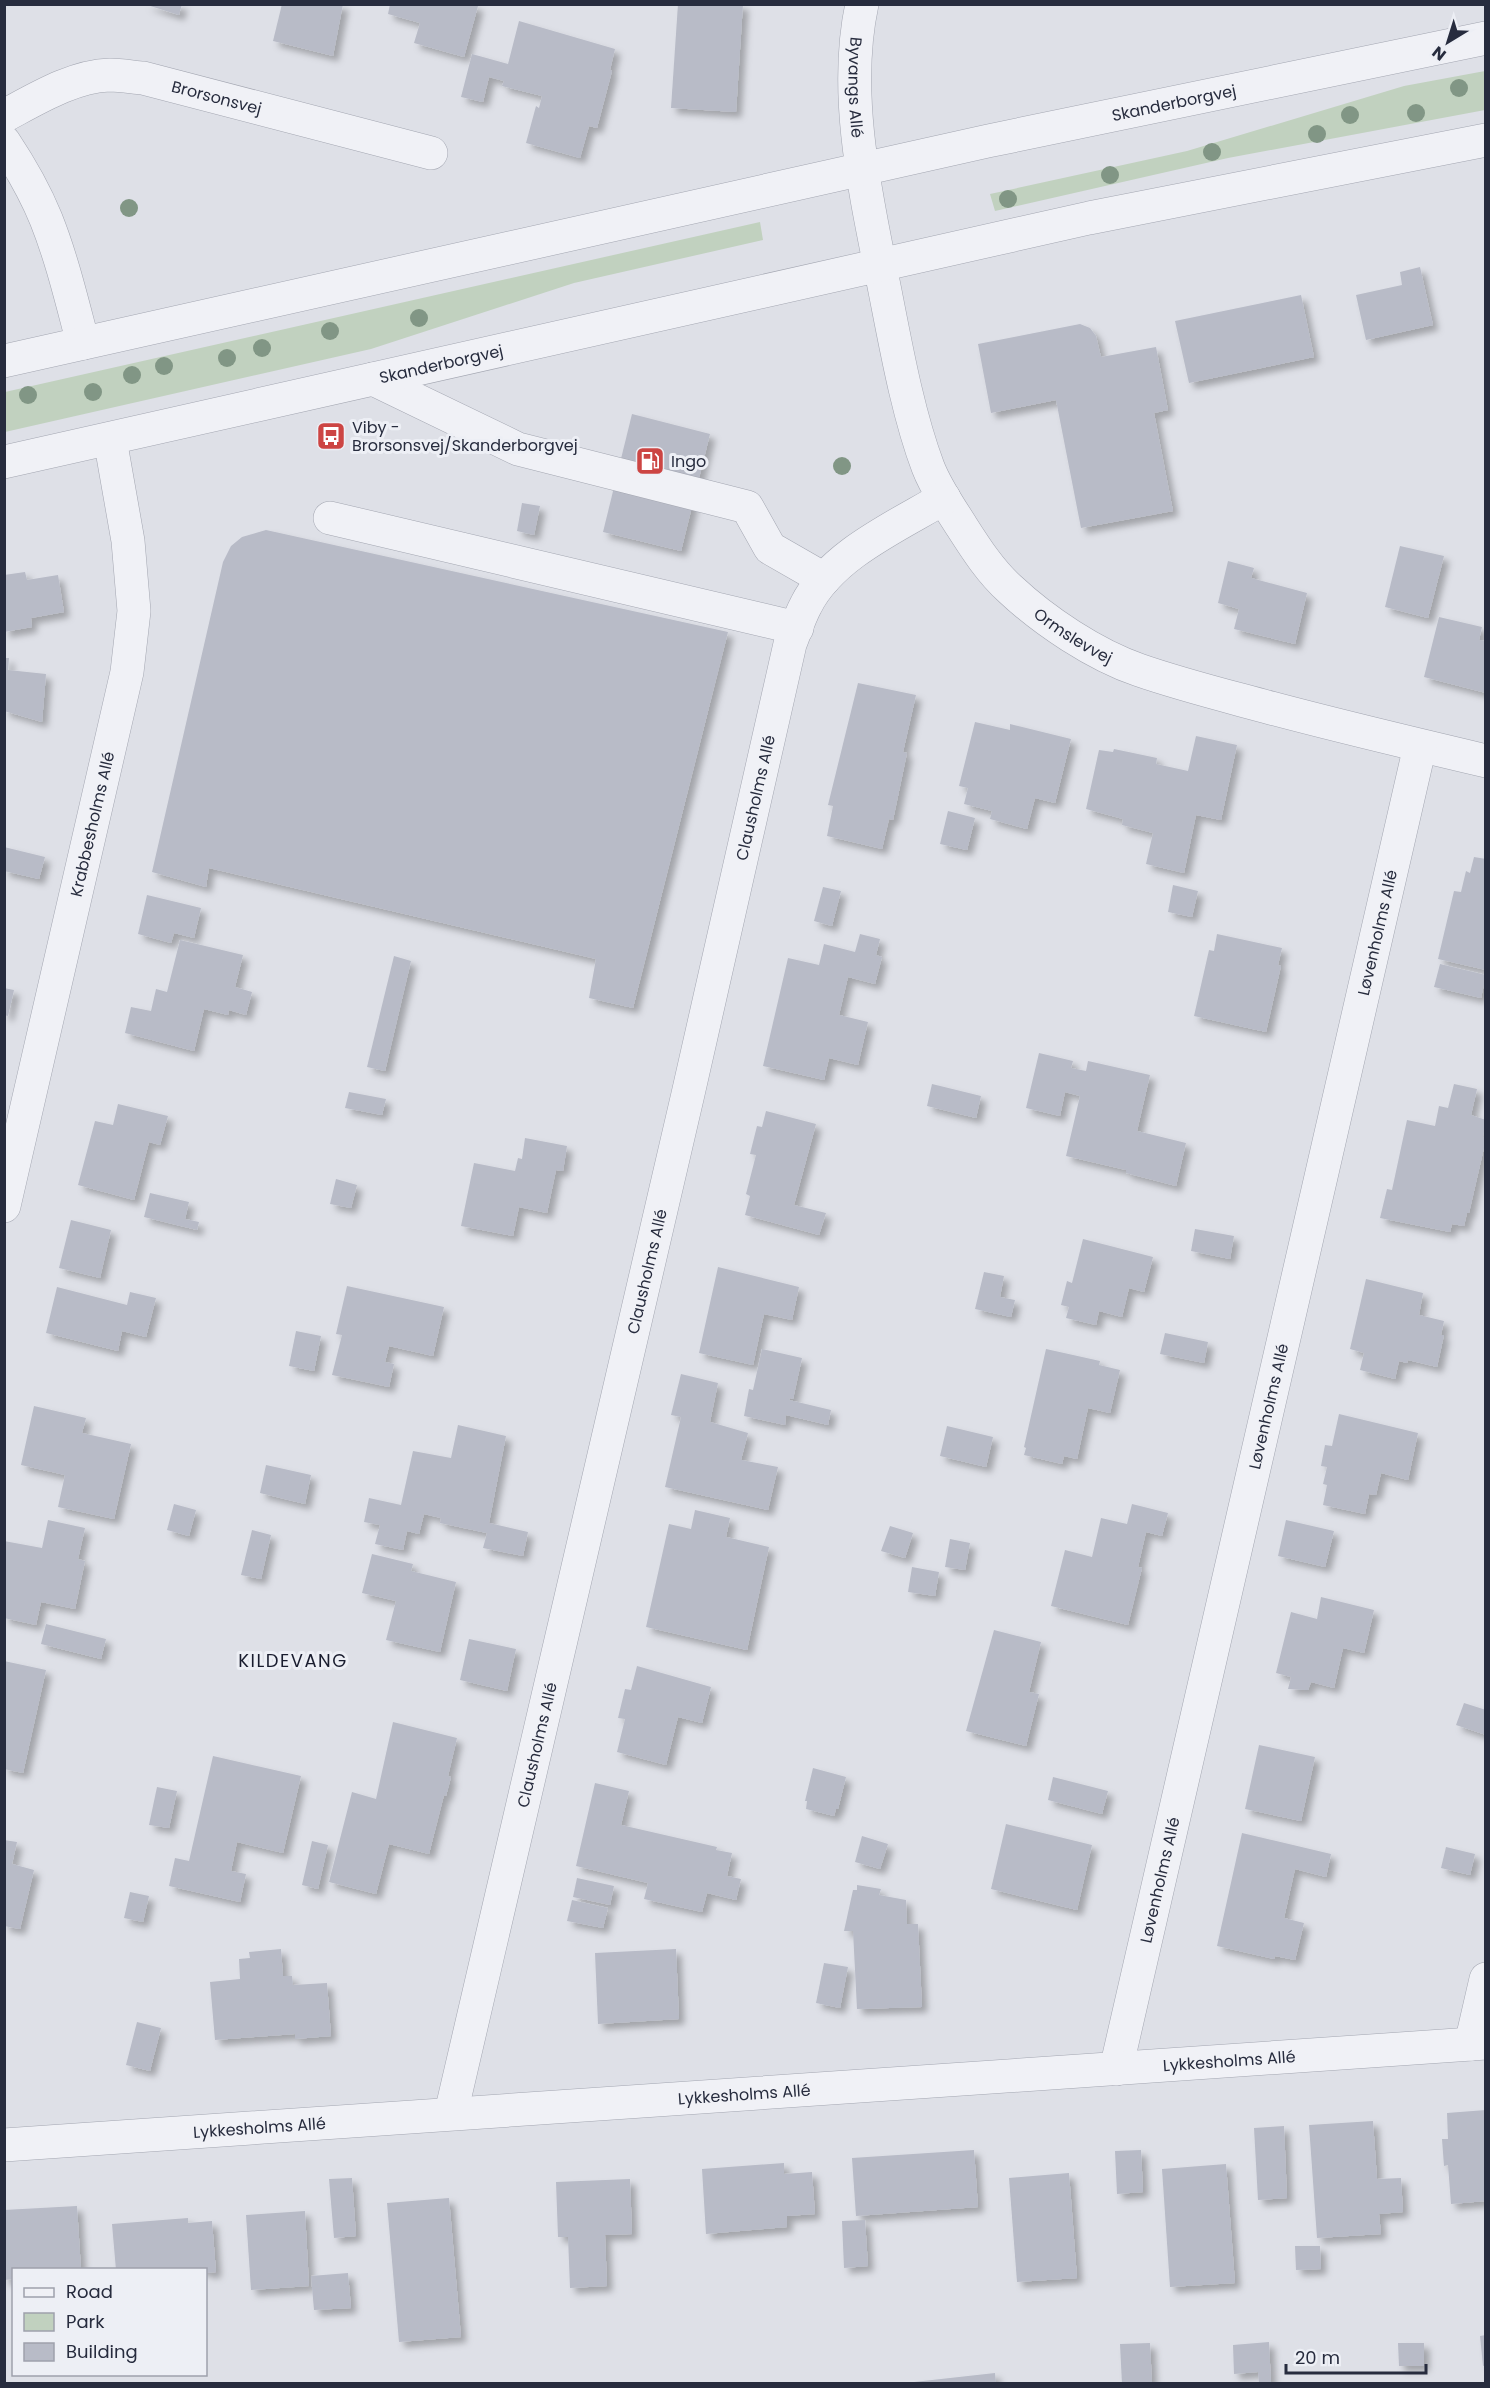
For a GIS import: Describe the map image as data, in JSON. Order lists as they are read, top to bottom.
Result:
{
  "streets": {
    "street": [
      "Byvangs Allé",
      "Brorsonsvej",
      "Skanderborgvej",
      "Ormslevvej",
      "Clausholms Allé",
      "Krabbesholms Allé",
      "Løvenholms Allé",
      "Lykkesholms Allé"
    ]
  },
  "crossings": [
    ["Byvangs Allé", "Skanderborgvej"],
    ["Skanderborgvej", "Ormslevvej"],
    ["Skanderborgvej", "Krabbesholms Allé"],
    ["Ormslevvej", "Clausholms Allé"],
    ["Ormslevvej", "Løvenholms Allé"],
    ["Clausholms Allé", "Lykkesholms Allé"],
    ["Løvenholms Allé", "Lykkesholms Allé"]
  ],
  "districts": ["KILDEVANG"],
  "places": {
    "bus stop": ["Viby - Brorsonsvej/Skanderborgvej"],
    "fuel station": ["Ingo"]
  },
  "legend": ["Road", "Park", "Building"],
  "scale_bar": "20 m",
  "north": "bottom left"
}
